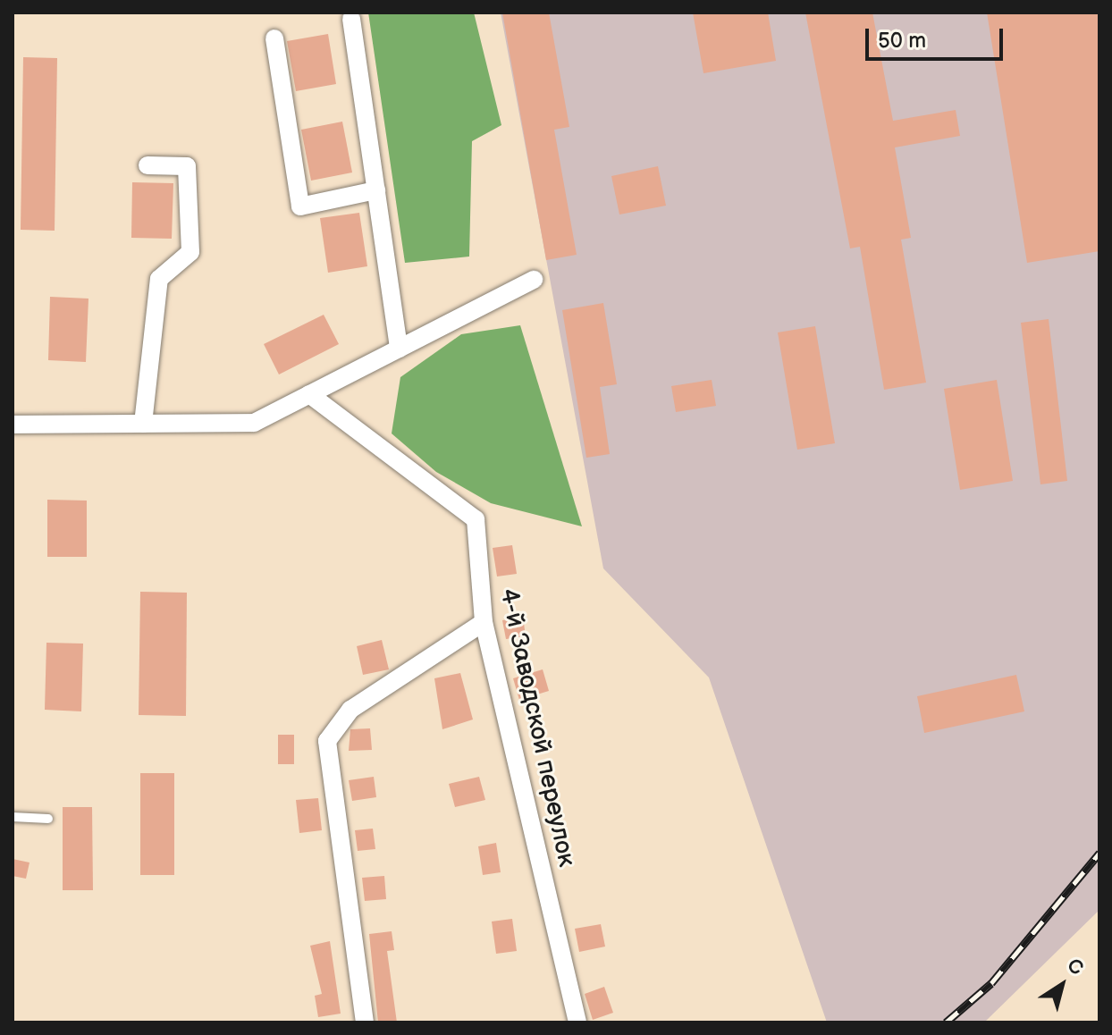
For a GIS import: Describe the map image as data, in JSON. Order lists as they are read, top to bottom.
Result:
{
  "streets": {
    "street": ["4-й Заводской переулок"]
  },
  "scale_bar": "50 m",
  "north": "top right"
}
